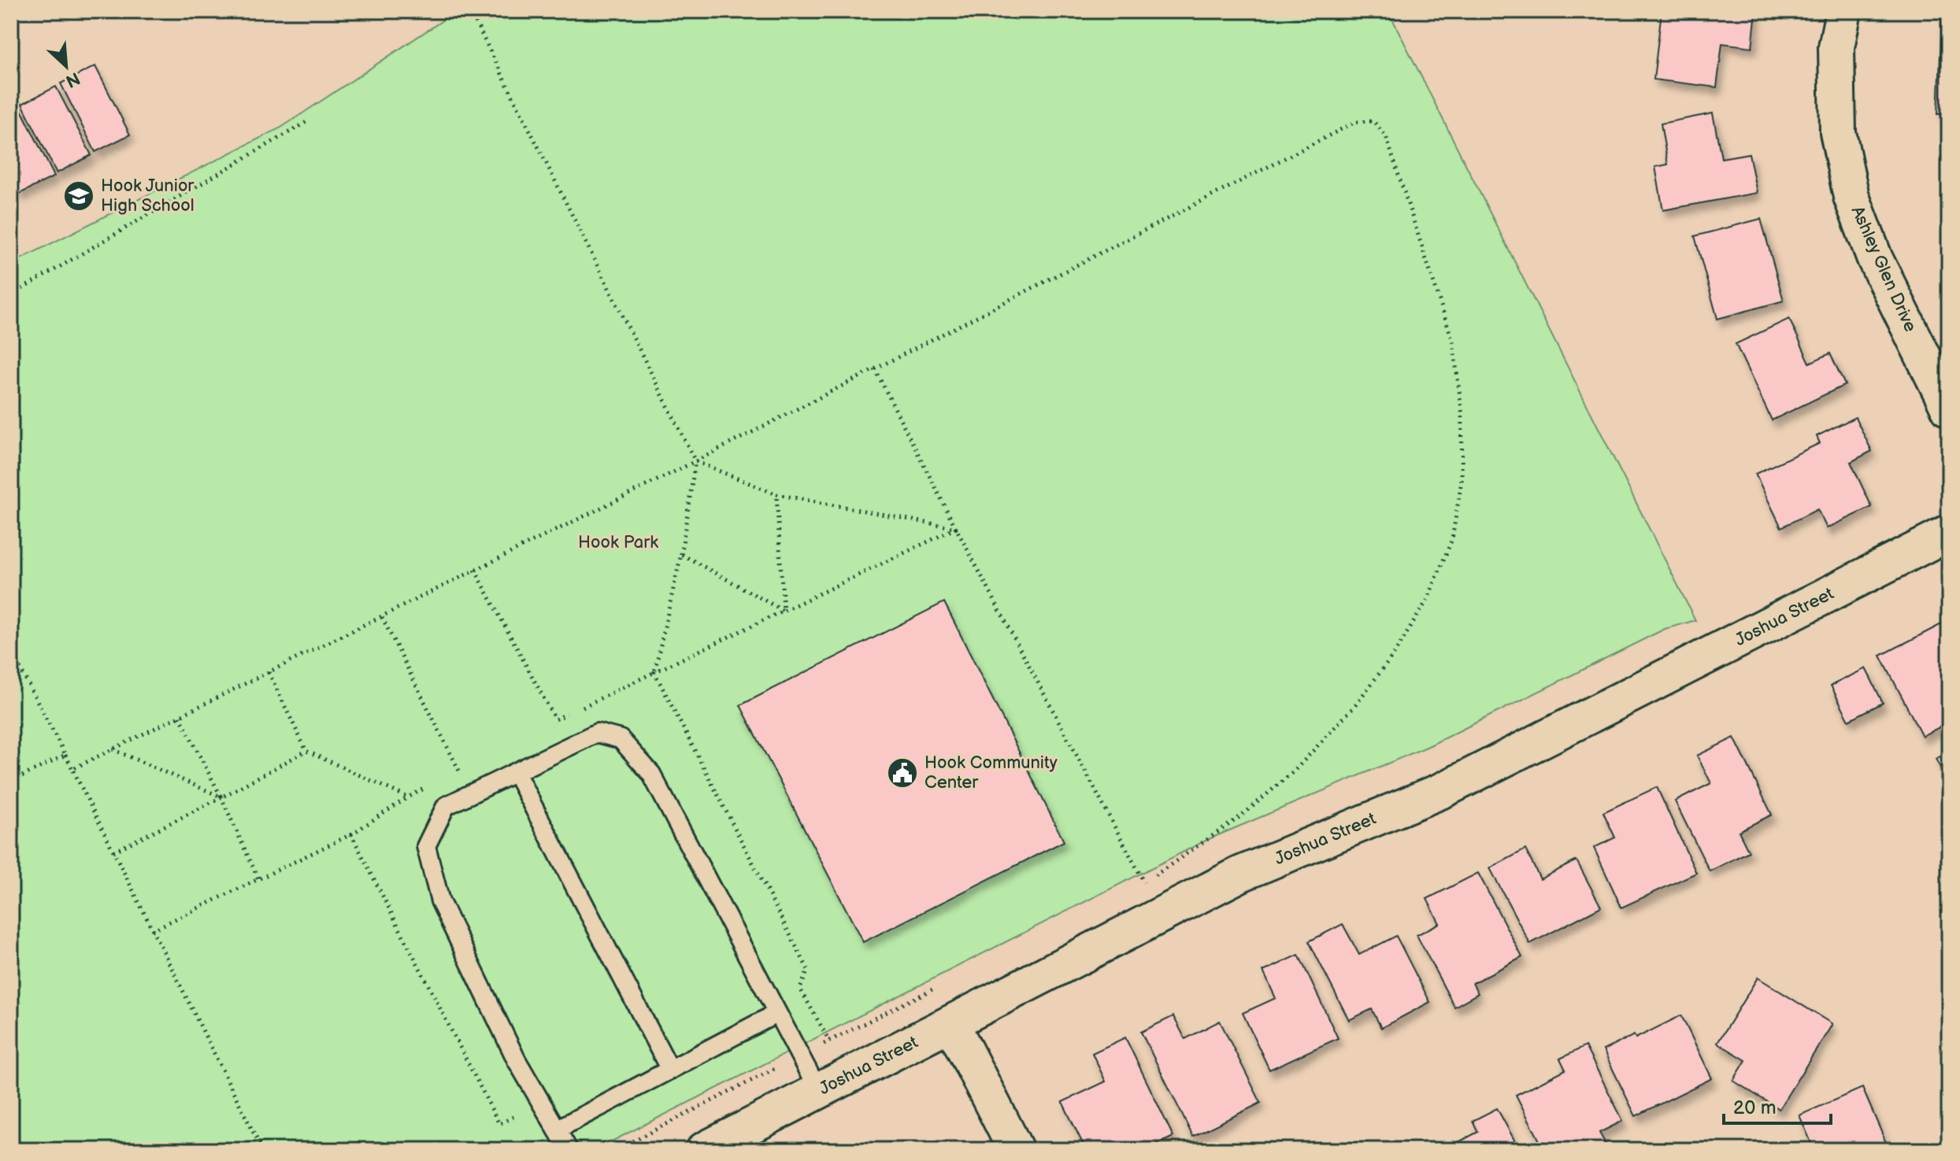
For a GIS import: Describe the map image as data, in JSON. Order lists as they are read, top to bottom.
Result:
{
  "streets": {
    "street": ["Ashley Glen Drive", "Joshua Street"]
  },
  "parks": ["Hook Park"],
  "places": {
    "school or university": ["Hook Junior High School"],
    "public building": ["Hook Community Center"]
  },
  "scale_bar": "20 m",
  "north": "bottom right"
}
